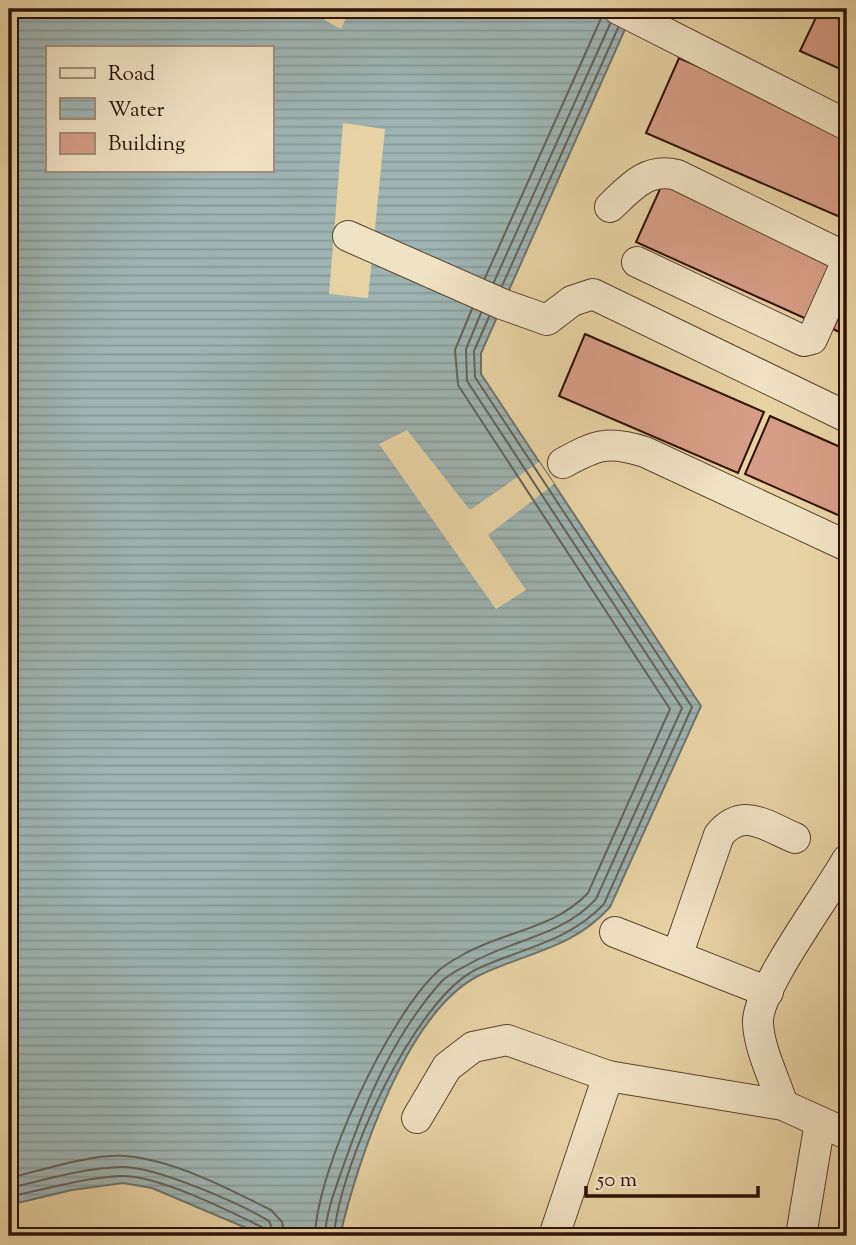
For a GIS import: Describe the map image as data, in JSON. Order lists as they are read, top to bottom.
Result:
{
  "legend": ["Road", "Water", "Building"],
  "scale_bar": "50 m"
}
